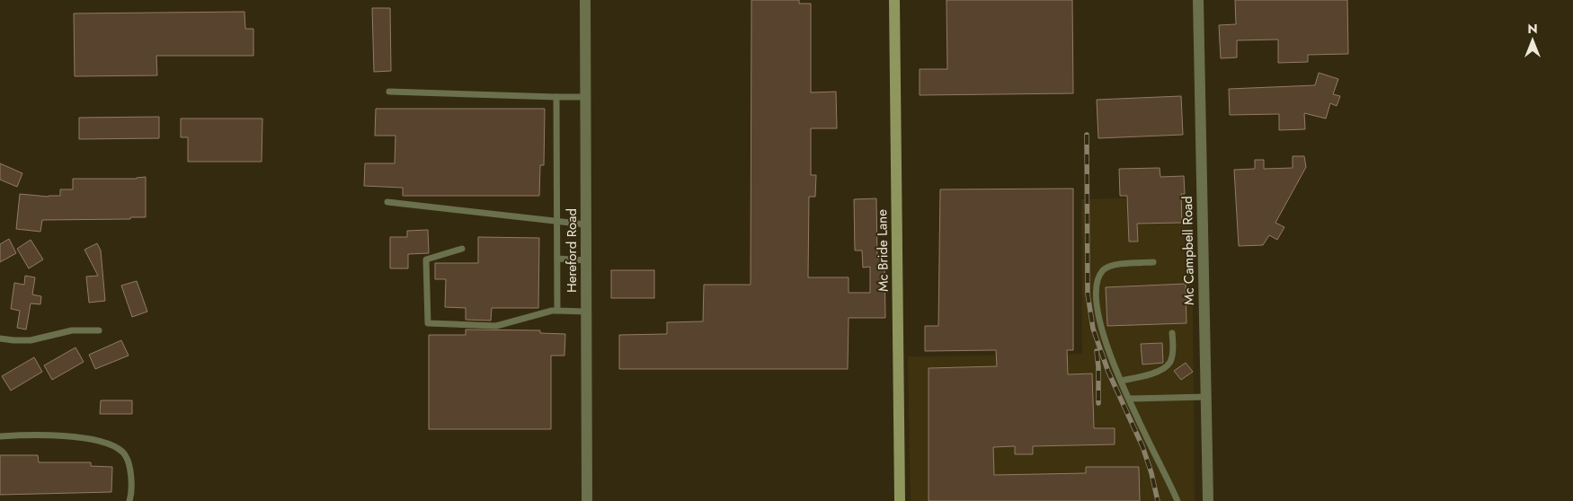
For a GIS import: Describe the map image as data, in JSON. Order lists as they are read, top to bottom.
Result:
{
  "streets": {
    "street": ["Hereford Road", "Mc Bride Lane", "Mc Campbell Road"]
  },
  "north": "top"
}
